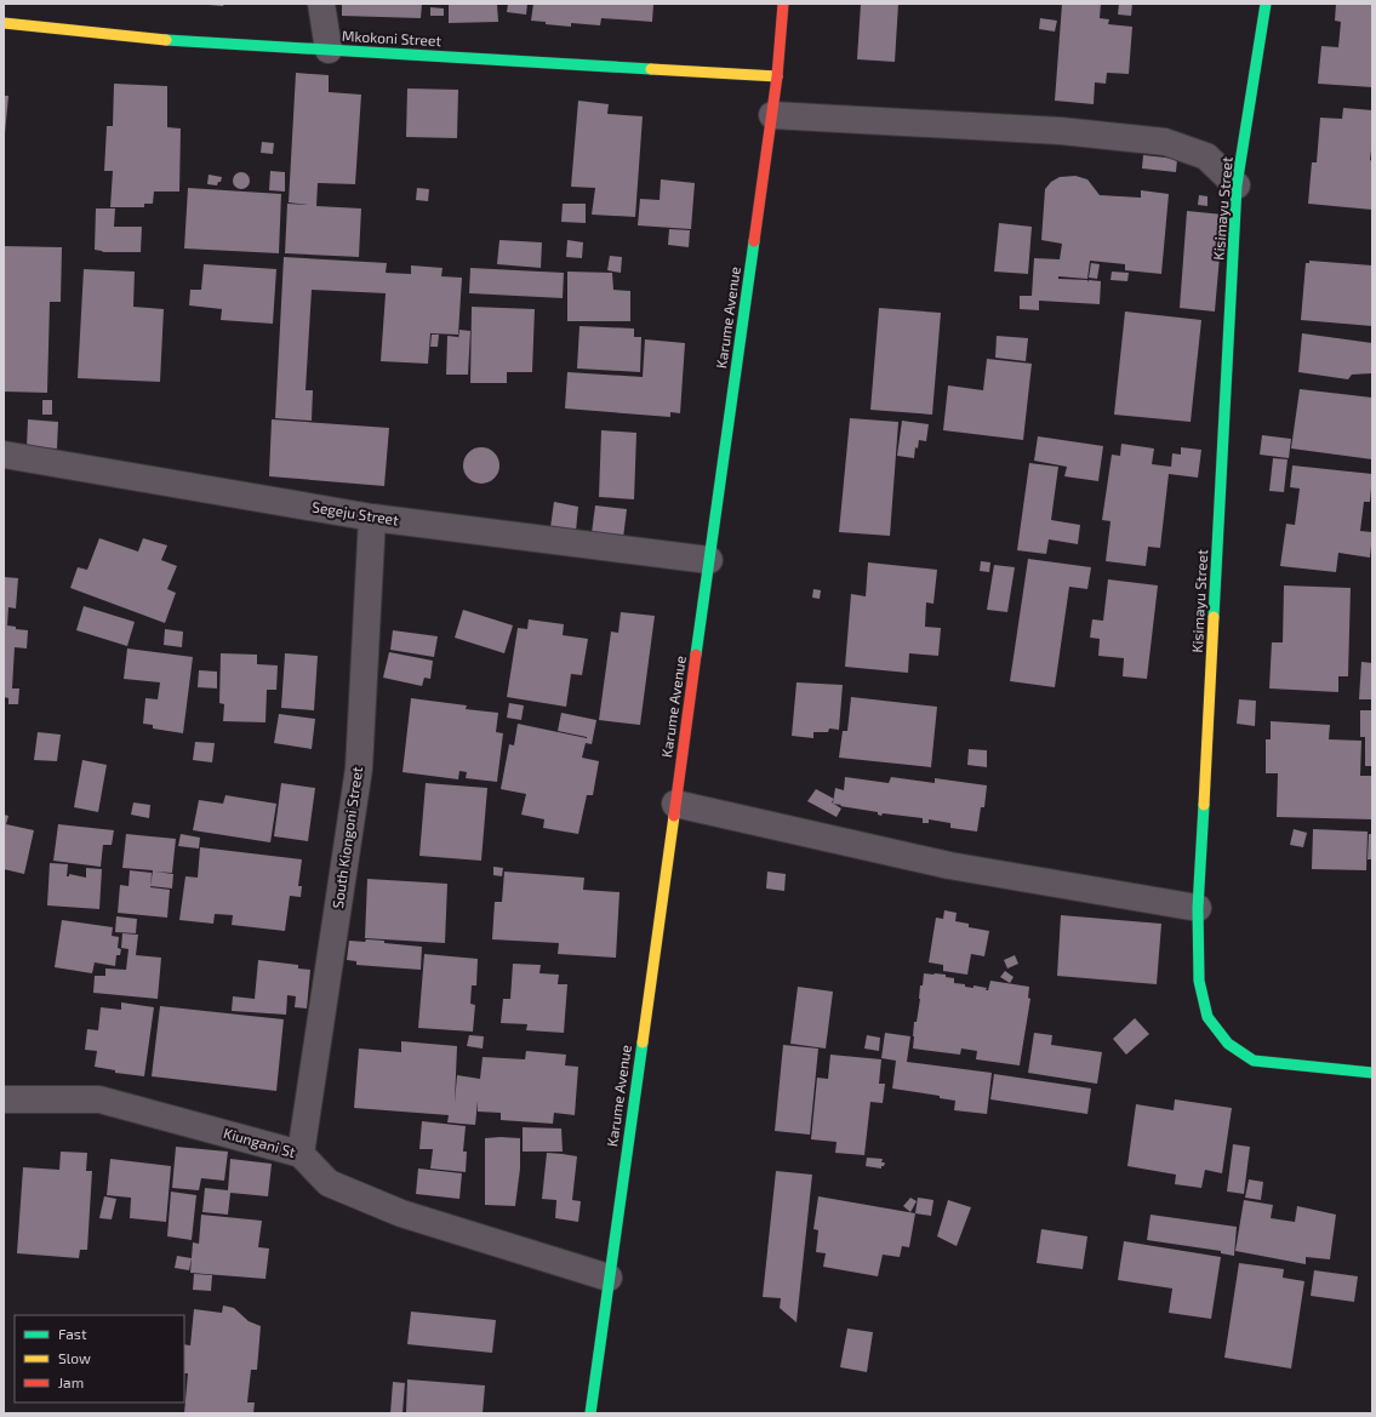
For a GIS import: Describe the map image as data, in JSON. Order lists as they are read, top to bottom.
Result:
{
  "streets": {
    "street": [
      "Mkokoni Street",
      "Kisimayu Street",
      "Karume Avenue",
      "Segeju Street",
      "South Kiongoni Street",
      "Kiungani St"
    ]
  },
  "crossings": [
    ["Mkokoni Street", "Karume Avenue"],
    ["Karume Avenue", "Segeju Street"],
    ["Karume Avenue", "Kiungani St"],
    ["Segeju Street", "South Kiongoni Street"],
    ["South Kiongoni Street", "Kiungani St"]
  ],
  "legend": ["Fast", "Slow", "Jam"]
}
